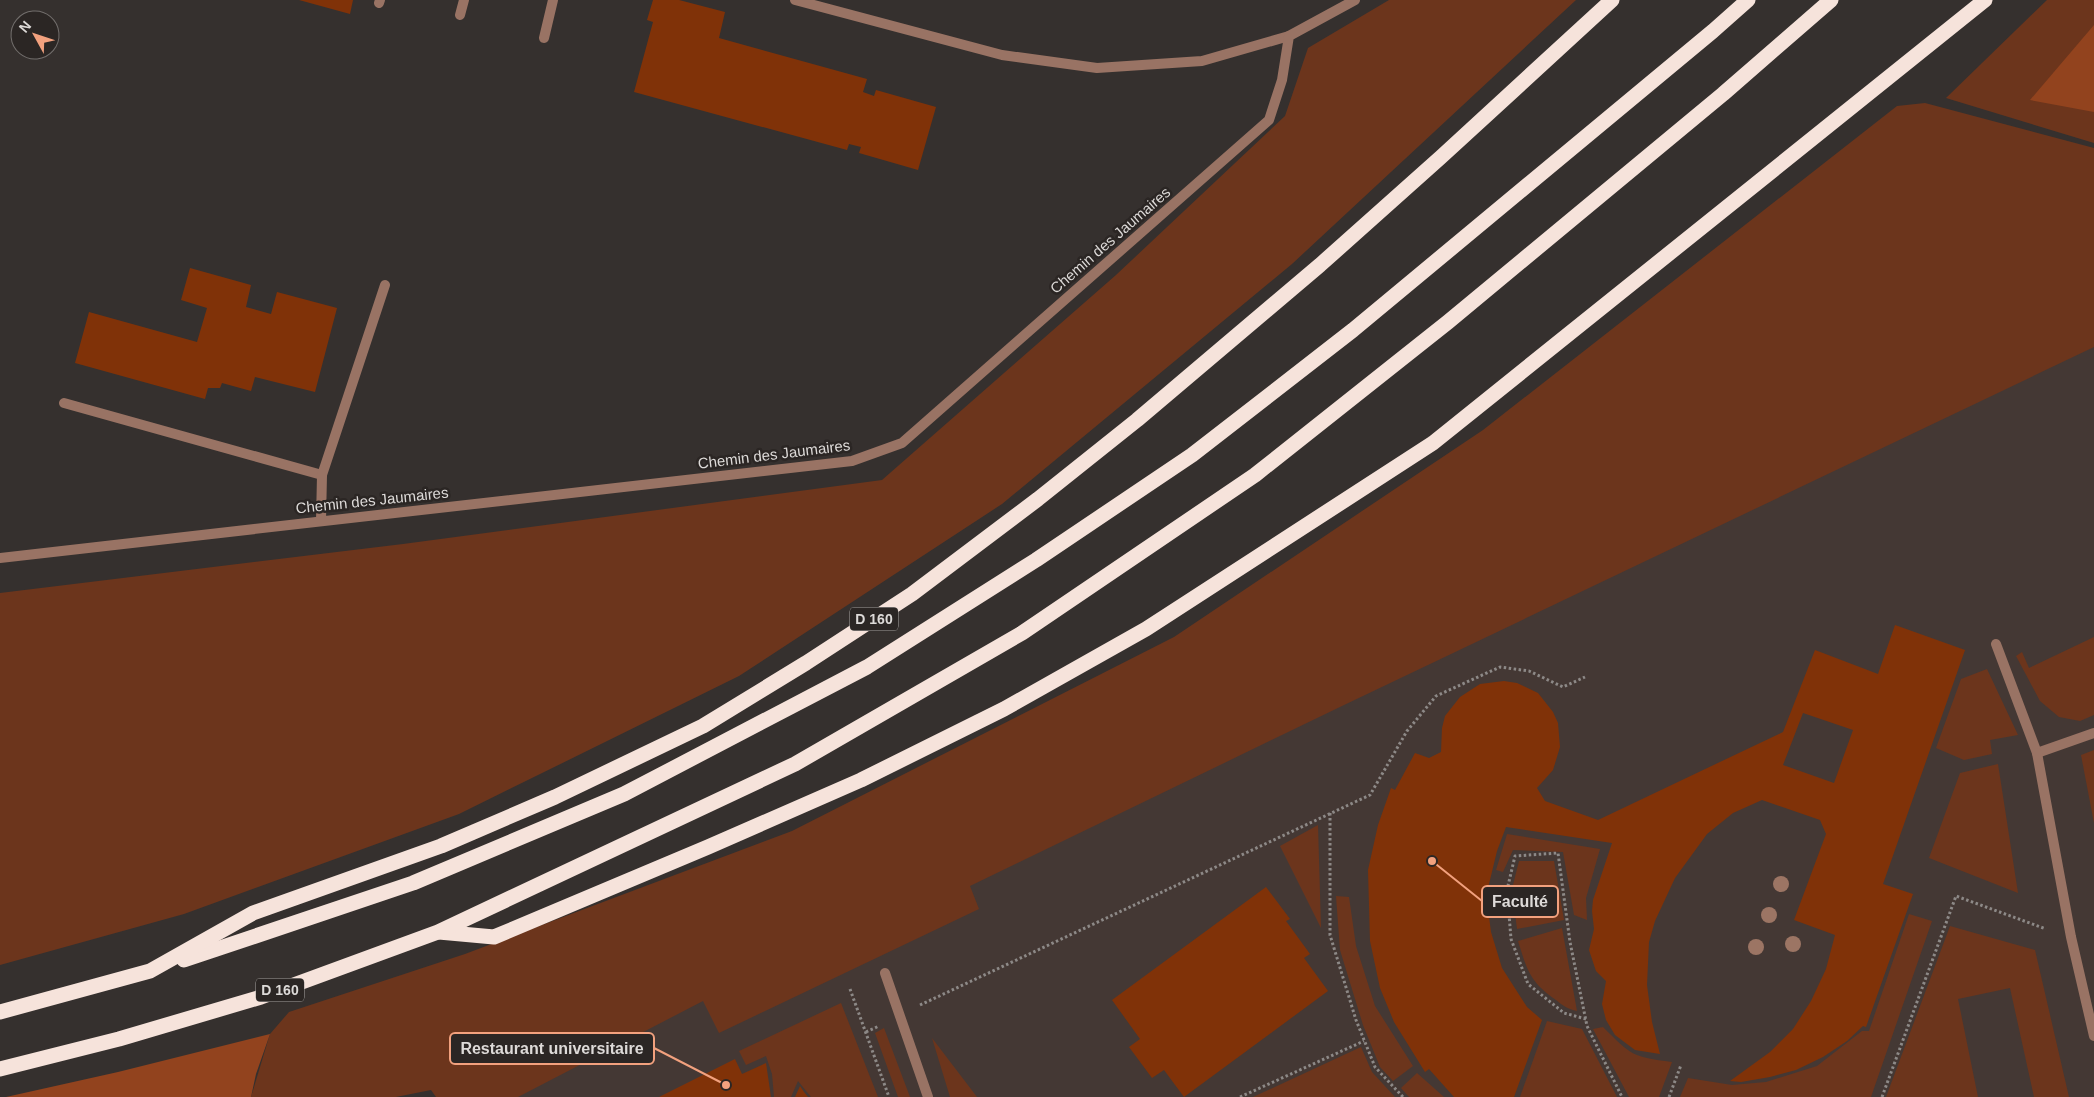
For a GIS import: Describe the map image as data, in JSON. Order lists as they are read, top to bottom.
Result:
{
  "streets": {
    "highway": ["D 160"],
    "street": ["Chemin des Jaumaires"]
  },
  "places": ["Faculté", "Restaurant universitaire"],
  "north": "top left"
}
